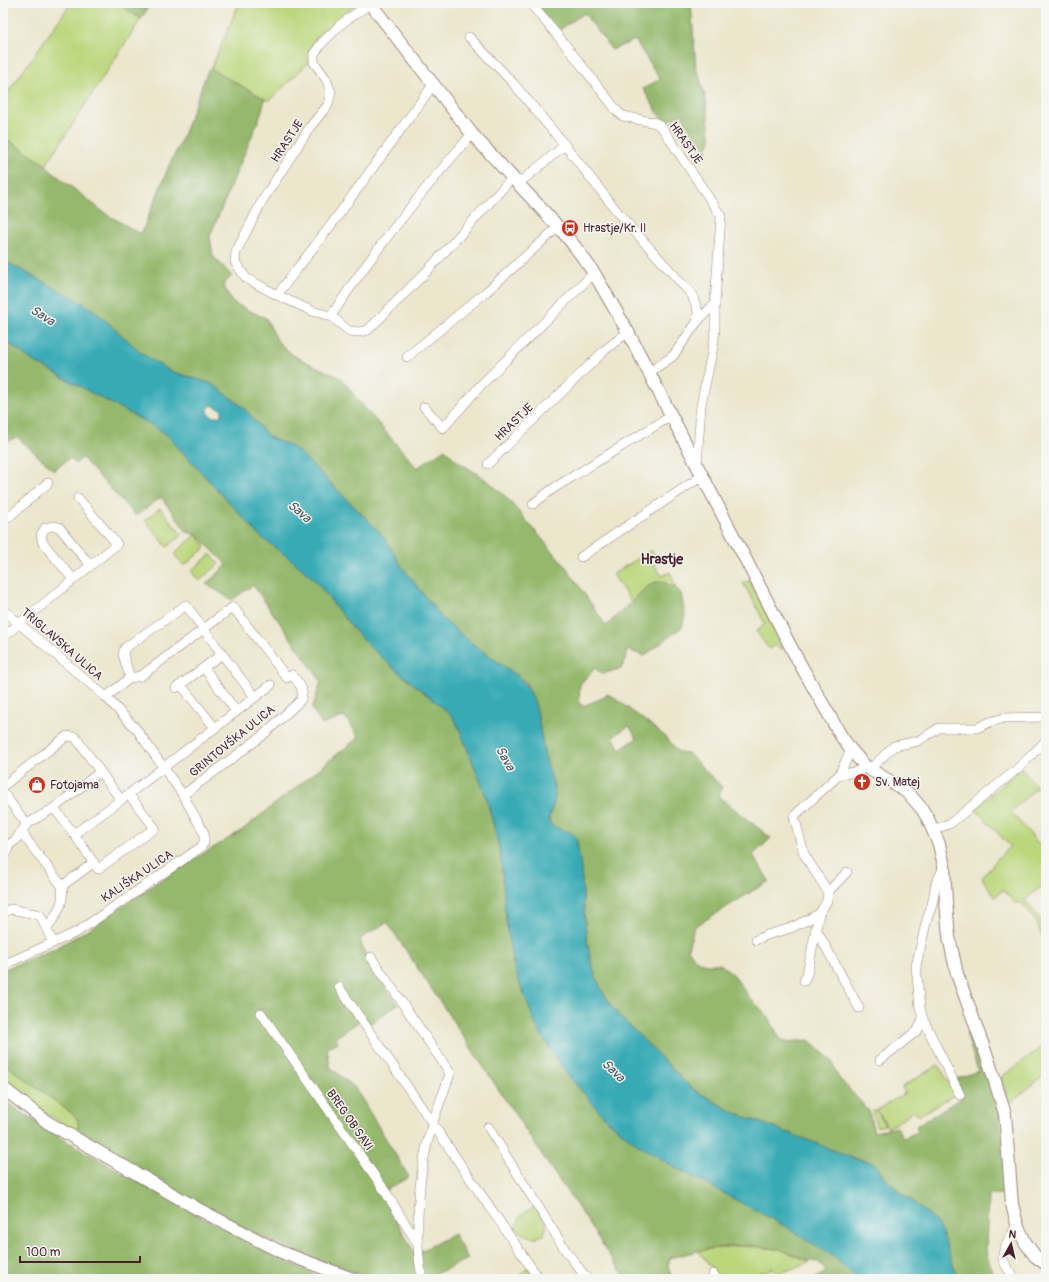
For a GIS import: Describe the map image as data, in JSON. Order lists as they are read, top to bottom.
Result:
{
  "streets": {
    "street": [
      "HRASTJE",
      "TRIGLAVSKA ULICA",
      "GRINTOVŠKA ULICA",
      "KALIŠKA ULICA",
      "BREG OB SAVI"
    ]
  },
  "crossings": [
    ["TRIGLAVSKA ULICA", "GRINTOVŠKA ULICA"],
    ["TRIGLAVSKA ULICA", "KALIŠKA ULICA"],
    ["GRINTOVŠKA ULICA", "KALIŠKA ULICA"]
  ],
  "districts": ["Hrastje"],
  "water": ["Sava"],
  "places": {
    "bus stop": ["Hrastje/Kr. II"],
    "church": ["Sv. Matej"],
    "shop": ["Fotojama"]
  },
  "scale_bar": "100 m",
  "north": "top"
}
